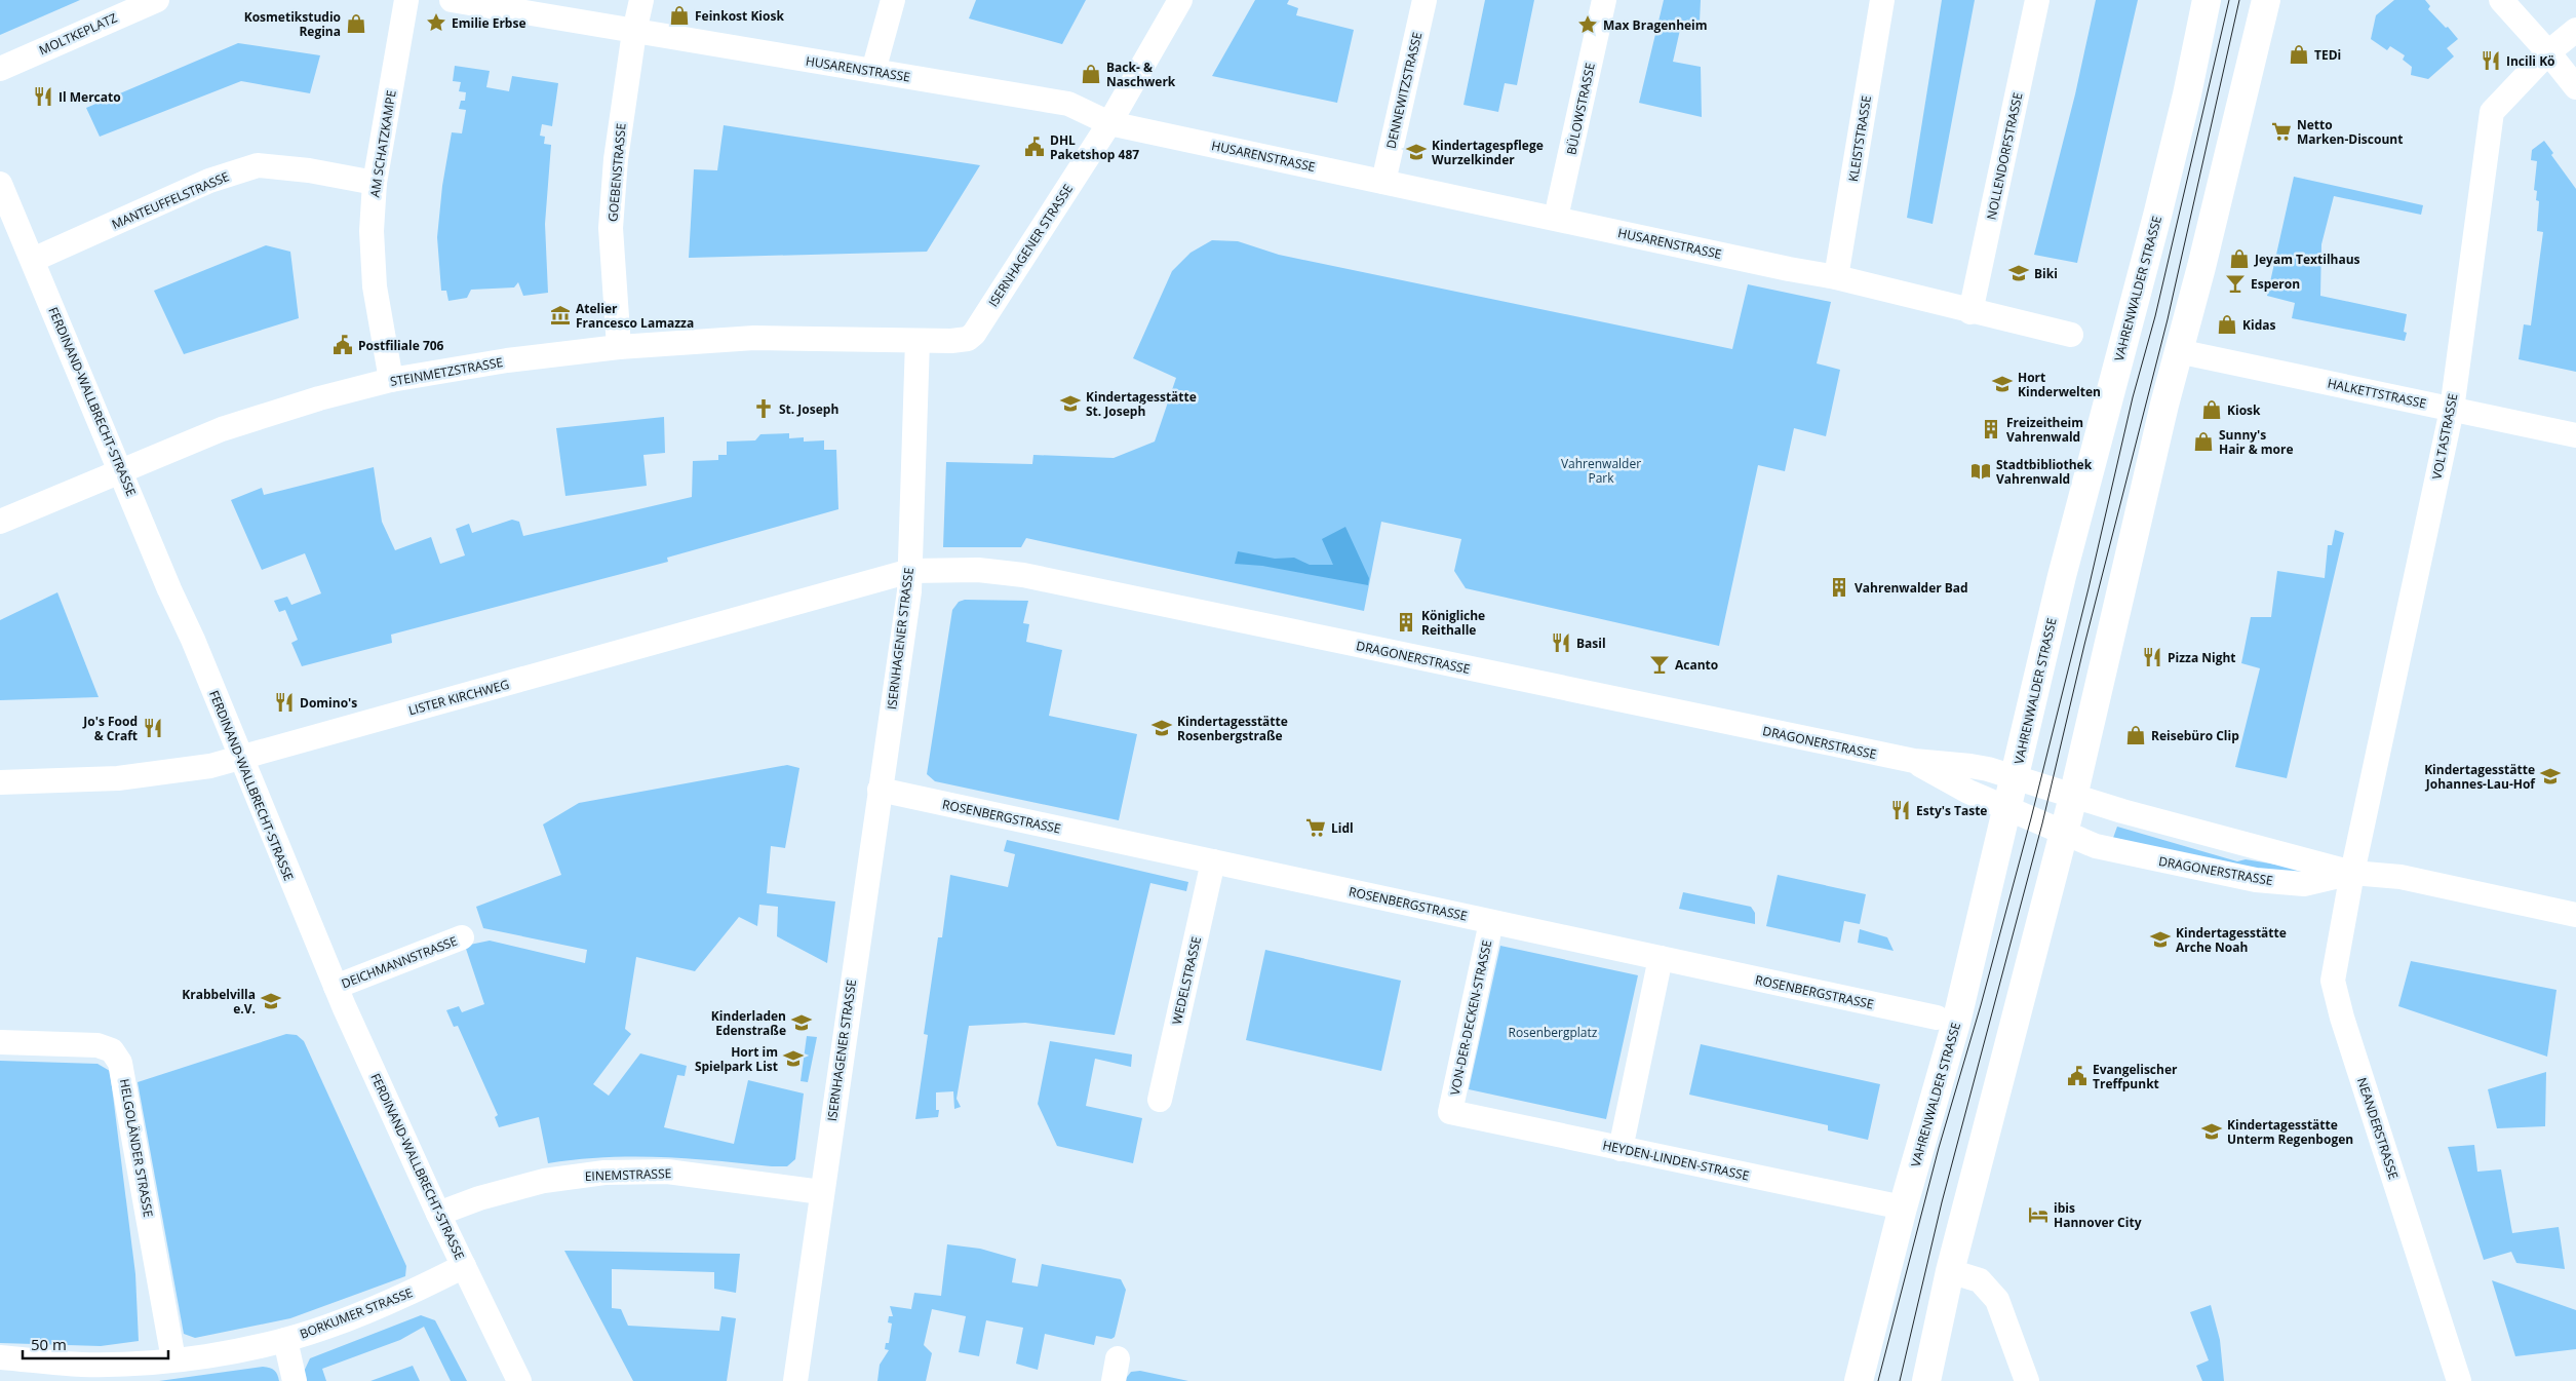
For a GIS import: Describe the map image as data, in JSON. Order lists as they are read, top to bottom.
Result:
{
  "streets": {
    "main road": ["VAHRENWALDER STRASSE"],
    "street": [
      "MOLTKEPLATZ",
      "HUSARENSTRASSE",
      "DENNEWITZSTRASSE",
      "BÜLOWSTRASSE",
      "KLEISTSTRASSE",
      "AM SCHATZKAMPE",
      "NOLLENDORFSTRASSE",
      "GOEBENSTRASSE",
      "MANTEUFFELSTRASSE",
      "ISERNHAGENER STRASSE",
      "STEINMETZSTRASSE",
      "HALKETTSTRASSE",
      "FERDINAND-WALLBRECHT-STRASSE",
      "VOLTASTRASSE",
      "DRAGONERSTRASSE",
      "LISTER KIRCHWEG",
      "ROSENBERGSTRASSE",
      "DEICHMANNSTRASSE",
      "WEDELSTRASSE",
      "VON-DER-DECKEN-STRASSE",
      "NEANDERSTRASSE",
      "HELGOLÄNDER STRASSE",
      "HEYDEN-LINDEN-STRASSE",
      "EINEMSTRASSE",
      "BORKUMER STRASSE"
    ]
  },
  "crossings": [
    ["HUSARENSTRASSE", "DENNEWITZSTRASSE"],
    ["HUSARENSTRASSE", "BÜLOWSTRASSE"],
    ["HUSARENSTRASSE", "KLEISTSTRASSE"],
    ["HUSARENSTRASSE", "NOLLENDORFSTRASSE"],
    ["HUSARENSTRASSE", "GOEBENSTRASSE"],
    ["HUSARENSTRASSE", "ISERNHAGENER STRASSE"],
    ["AM SCHATZKAMPE", "MANTEUFFELSTRASSE"],
    ["AM SCHATZKAMPE", "STEINMETZSTRASSE"],
    ["GOEBENSTRASSE", "STEINMETZSTRASSE"],
    ["MANTEUFFELSTRASSE", "FERDINAND-WALLBRECHT-STRASSE"],
    ["ISERNHAGENER STRASSE", "STEINMETZSTRASSE"],
    ["ISERNHAGENER STRASSE", "DRAGONERSTRASSE"],
    ["ISERNHAGENER STRASSE", "LISTER KIRCHWEG"],
    ["ISERNHAGENER STRASSE", "ROSENBERGSTRASSE"],
    ["ISERNHAGENER STRASSE", "EINEMSTRASSE"],
    ["VAHRENWALDER STRASSE", "DRAGONERSTRASSE"],
    ["VAHRENWALDER STRASSE", "HEYDEN-LINDEN-STRASSE"],
    ["STEINMETZSTRASSE", "FERDINAND-WALLBRECHT-STRASSE"],
    ["HALKETTSTRASSE", "VOLTASTRASSE"],
    ["FERDINAND-WALLBRECHT-STRASSE", "LISTER KIRCHWEG"],
    ["FERDINAND-WALLBRECHT-STRASSE", "DEICHMANNSTRASSE"],
    ["FERDINAND-WALLBRECHT-STRASSE", "EINEMSTRASSE"],
    ["FERDINAND-WALLBRECHT-STRASSE", "BORKUMER STRASSE"],
    ["VOLTASTRASSE", "DRAGONERSTRASSE"],
    ["VOLTASTRASSE", "NEANDERSTRASSE"],
    ["DRAGONERSTRASSE", "LISTER KIRCHWEG"],
    ["DRAGONERSTRASSE", "NEANDERSTRASSE"],
    ["ROSENBERGSTRASSE", "WEDELSTRASSE"],
    ["ROSENBERGSTRASSE", "VON-DER-DECKEN-STRASSE"],
    ["VON-DER-DECKEN-STRASSE", "HEYDEN-LINDEN-STRASSE"],
    ["HELGOLÄNDER STRASSE", "BORKUMER STRASSE"]
  ],
  "parks": ["Vahrenwalder Park", "Rosenbergplatz"],
  "places": {
    "shop": [
      "Feinkost Kiosk",
      "Kosmetikstudio Regina",
      "TEDi",
      "Back- & Naschwerk",
      "Jeyam Textilhaus",
      "Kidas",
      "Kiosk",
      "Sunny's Hair & more",
      "Reisebüro Clip"
    ],
    "place": ["Emilie Erbse", "Max Bragenheim"],
    "restaurant": [
      "Incili Kö",
      "Il Mercato",
      "Basil",
      "Pizza Night",
      "Domino's",
      "Jo's Food & Craft",
      "Esty's Taste"
    ],
    "supermarket": ["Netto Marken-Discount", "Lidl"],
    "public building": ["DHL Paketshop 487", "Postfiliale 706", "Evangelischer Treffpunkt"],
    "school or university": [
      "Kindertagespflege Wurzelkinder",
      "Biki",
      "Hort Kinderwelten",
      "Kindertagesstätte St. Joseph",
      "Kindertagesstätte Rosenbergstraße",
      "Kindertagesstätte Johannes-Lau-Hof",
      "Kindertagesstätte Arche Noah",
      "Krabbelvilla e.V.",
      "Kinderladen Edenstraße",
      "Hort im Spielpark List",
      "Kindertagesstätte Unterm Regenbogen"
    ],
    "bar": ["Esperon", "Acanto"],
    "museum": ["Atelier Francesco Lamazza"],
    "church": ["St. Joseph"],
    "building": ["Freizeitheim Vahrenwald", "Vahrenwalder Bad", "Königliche Reithalle"],
    "library": ["Stadtbibliothek Vahrenwald"],
    "hotel": ["ibis Hannover City"]
  },
  "scale_bar": "50 m"
}
